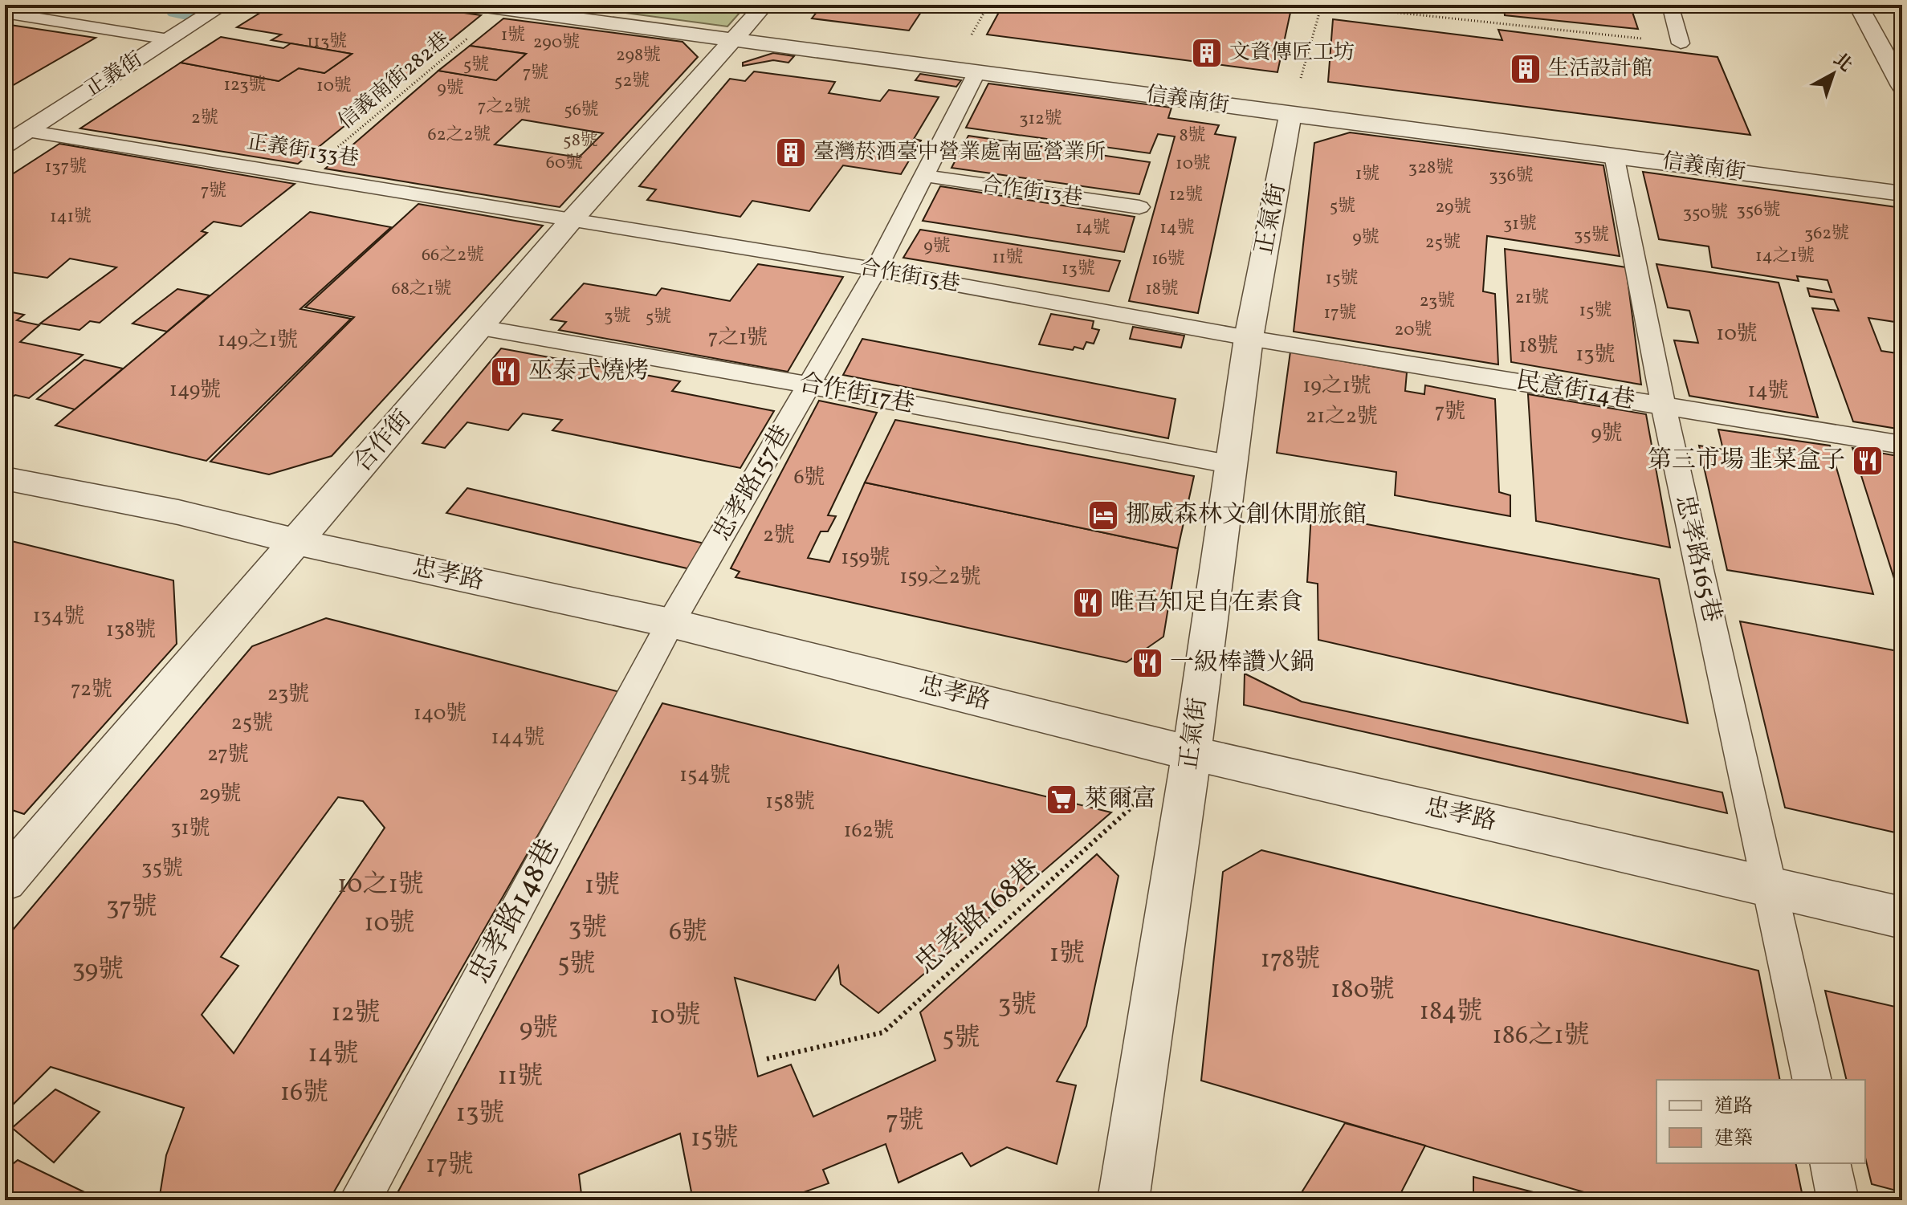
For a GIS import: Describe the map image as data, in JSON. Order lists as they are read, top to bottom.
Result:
{
  "streets": {
    "street": [
      "正義街",
      "信義南街",
      "正氣街",
      "合作街",
      "忠孝路"
    ],
    "lane": [
      "正義街133巷",
      "合作街13巷",
      "合作街15巷",
      "民意街14巷",
      "合作街17巷",
      "忠孝路157巷",
      "忠孝路165巷",
      "忠孝路148巷"
    ],
    "path": ["信義南街282巷", "忠孝路168巷"]
  },
  "crossings": [
    ["正義街", "正義街133巷"],
    ["信義南街282巷", "信義南街"],
    ["信義南街282巷", "正義街133巷"],
    ["信義南街", "正氣街"],
    ["信義南街", "合作街"],
    ["信義南街", "忠孝路157巷"],
    ["信義南街", "忠孝路165巷"],
    ["正義街133巷", "合作街15巷"],
    ["正義街133巷", "合作街"],
    ["合作街13巷", "忠孝路157巷"],
    ["正氣街", "合作街15巷"],
    ["正氣街", "民意街14巷"],
    ["正氣街", "合作街17巷"],
    ["正氣街", "忠孝路"],
    ["合作街15巷", "民意街14巷"],
    ["合作街15巷", "合作街"],
    ["合作街15巷", "忠孝路157巷"],
    ["民意街14巷", "忠孝路165巷"],
    ["合作街17巷", "合作街"],
    ["合作街17巷", "忠孝路157巷"],
    ["合作街", "忠孝路"],
    ["忠孝路157巷", "忠孝路"],
    ["忠孝路157巷", "忠孝路148巷"],
    ["忠孝路165巷", "忠孝路"],
    ["忠孝路", "忠孝路148巷"]
  ],
  "places": {
    "building": ["文資傳匠工坊", "生活設計館", "臺灣菸酒臺中營業處南區營業所"],
    "restaurant": [
      "巫泰式燒烤",
      "第三市場 韭菜盒子",
      "唯吾知足自在素食",
      "一級棒讚火鍋"
    ],
    "hotel": ["挪威森林文創休閒旅館"],
    "supermarket": ["萊爾富"]
  },
  "house_numbers": [
    "1號",
    "113號",
    "290號",
    "298號",
    "5號",
    "7號",
    "52號",
    "123號",
    "10號",
    "9號",
    "7之2號",
    "56號",
    "2號",
    "312號",
    "62之2號",
    "8號",
    "58號",
    "60號",
    "10號",
    "137號",
    "328號",
    "1號",
    "336號",
    "7號",
    "12號",
    "5號",
    "29號",
    "356號",
    "350號",
    "141號",
    "31號",
    "14號",
    "14號",
    "362號",
    "35號",
    "9號",
    "25號",
    "9號",
    "66之2號",
    "14之1號",
    "11號",
    "16號",
    "13號",
    "15號",
    "68之1號",
    "18號",
    "21號",
    "23號",
    "15號",
    "17號",
    "3號",
    "5號",
    "20號",
    "10號",
    "7之1號",
    "149之1號",
    "18號",
    "13號",
    "19之1號",
    "149號",
    "14號",
    "7號",
    "21之2號",
    "9號",
    "6號",
    "2號",
    "159號",
    "159之2號",
    "134號",
    "138號",
    "72號",
    "23號",
    "140號",
    "25號",
    "144號",
    "27號",
    "154號",
    "29號",
    "158號",
    "31號",
    "162號",
    "35號",
    "10之1號",
    "1號",
    "37號",
    "10號",
    "3號",
    "6號",
    "1號",
    "178號",
    "5號",
    "39號",
    "180號",
    "3號",
    "184號",
    "12號",
    "10號",
    "9號",
    "186之1號",
    "5號",
    "14號",
    "11號",
    "16號",
    "13號",
    "7號",
    "15號",
    "17號"
  ],
  "legend": ["道路", "建築"],
  "north": "top right"
}
